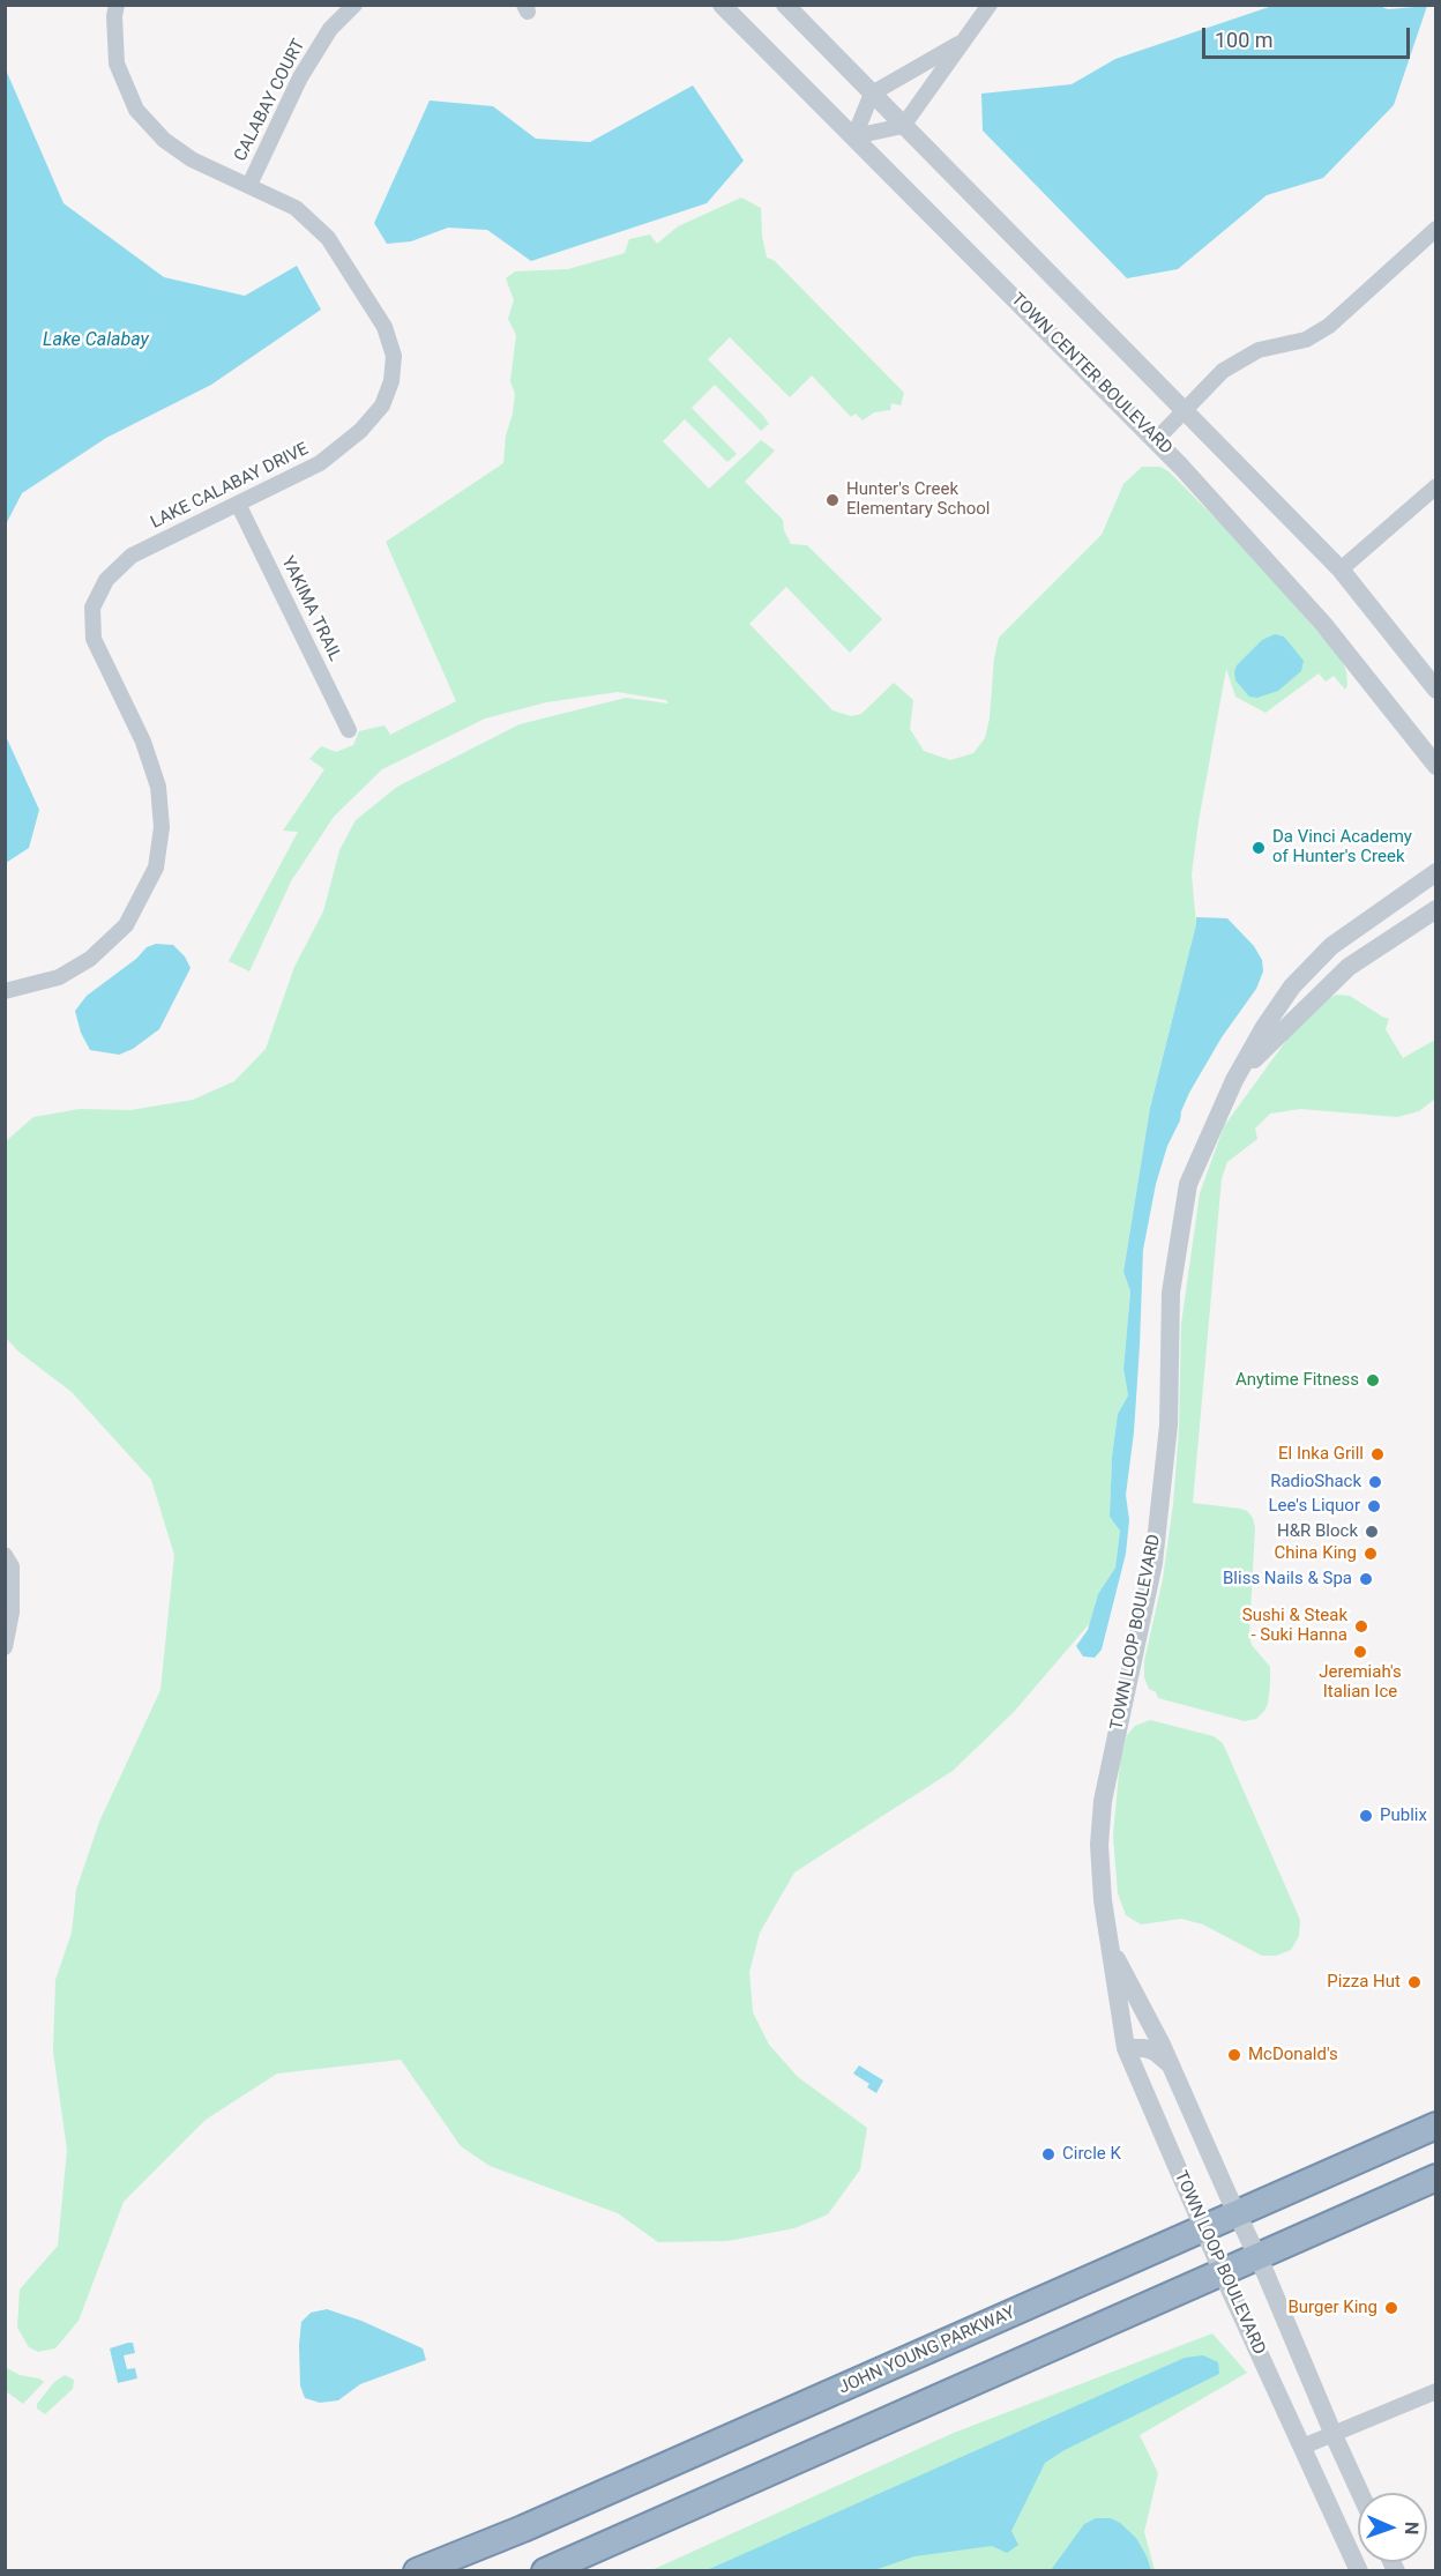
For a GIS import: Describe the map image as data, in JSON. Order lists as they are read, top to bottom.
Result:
{
  "streets": {
    "highway": ["JOHN YOUNG PARKWAY"],
    "street": [
      "CALABAY COURT",
      "TOWN CENTER BOULEVARD",
      "LAKE CALABAY DRIVE",
      "YAKIMA TRAIL",
      "TOWN LOOP BOULEVARD"
    ]
  },
  "crossings": [
    ["CALABAY COURT", "LAKE CALABAY DRIVE"],
    ["LAKE CALABAY DRIVE", "YAKIMA TRAIL"],
    ["TOWN LOOP BOULEVARD", "JOHN YOUNG PARKWAY"]
  ],
  "water": ["Lake Calabay"],
  "places": [
    "Hunter's Creek Elementary School",
    "Da Vinci Academy of Hunter's Creek",
    "Anytime Fitness",
    "El Inka Grill",
    "RadioShack",
    "Lee's Liquor",
    "H&R Block",
    "China King",
    "Bliss Nails & Spa",
    "Sushi & Steak - Suki Hanna",
    "Jeremiah's Italian Ice",
    "Publix",
    "Pizza Hut",
    "McDonald's",
    "Circle K",
    "Burger King"
  ],
  "scale_bar": "100 m",
  "north": "right"
}
